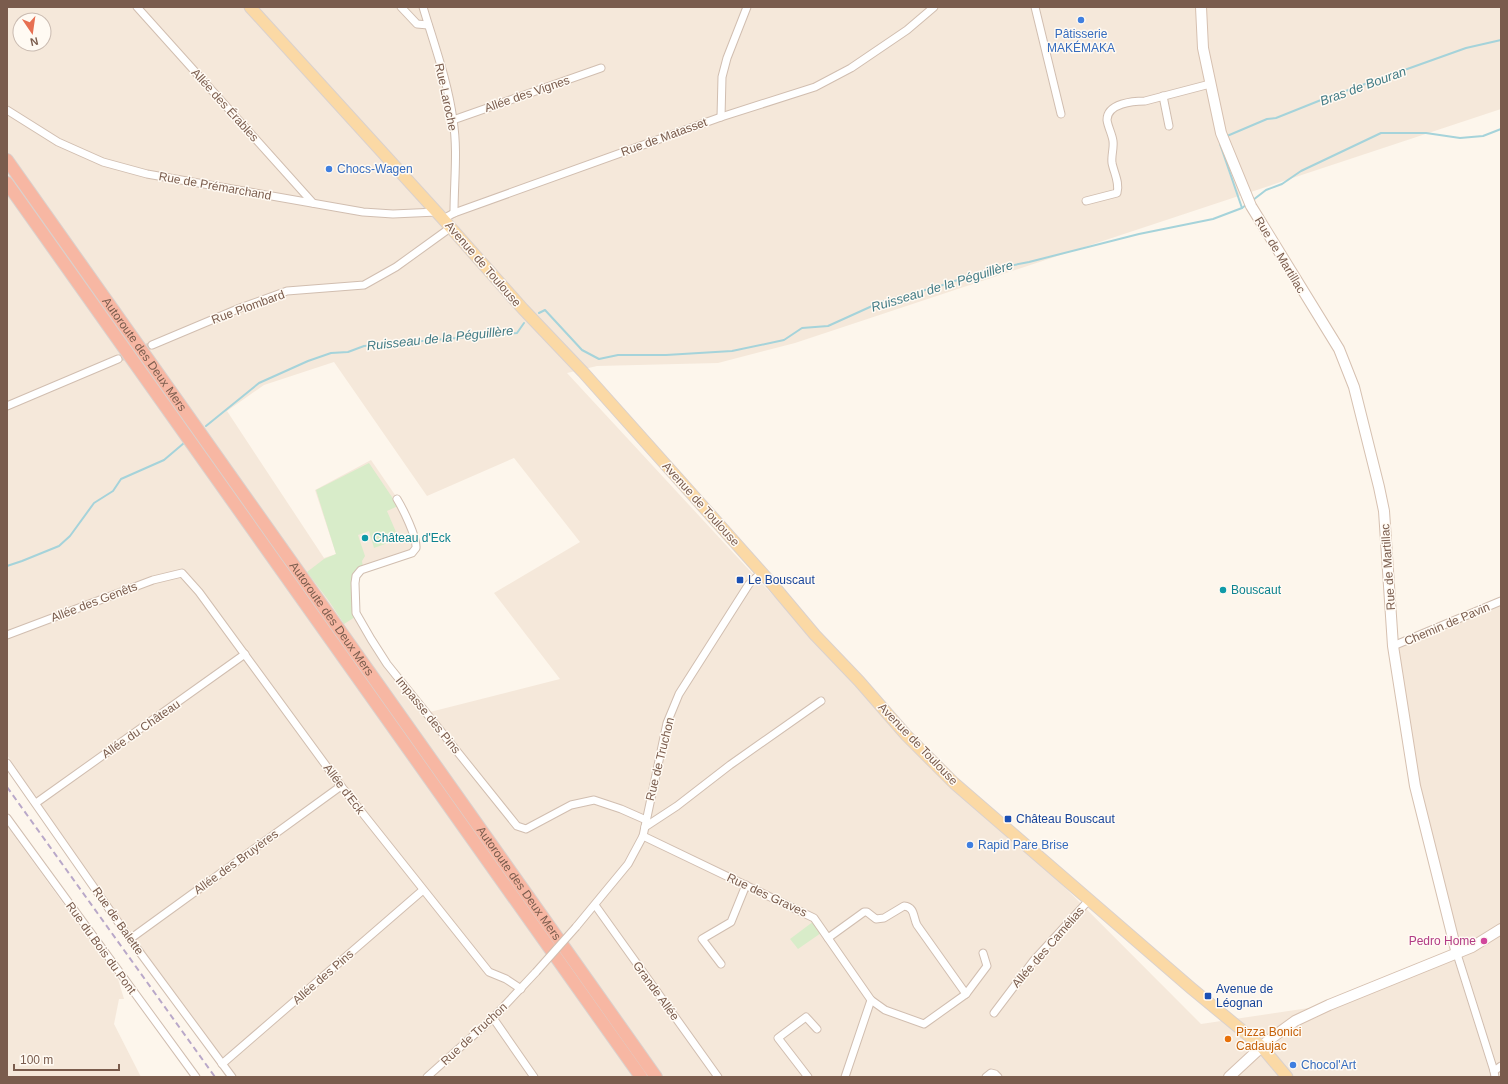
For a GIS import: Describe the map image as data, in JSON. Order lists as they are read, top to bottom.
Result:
{
  "streets": {
    "highway": ["Autoroute des Deux Mers"],
    "main road": ["Avenue de Toulouse"],
    "street": [
      "Allée des Vignes",
      "Rue Laroche",
      "Allée des Érables",
      "Rue de Matasset",
      "Rue de Prémarchand",
      "Rue de Martillac",
      "Rue Plombard",
      "Allée des Genêts",
      "Chemin de Pavin",
      "Impasse des Pins",
      "Allée du Château",
      "Rue de Truchon",
      "Allée d'Eck",
      "Allée des Bruyères",
      "Rue des Graves",
      "Rue de Balette",
      "Allée des Camélias",
      "Rue du Bois du Pont",
      "Allée des Pins",
      "Grande Allée"
    ]
  },
  "crossings": [
    ["Allée des Vignes", "Rue Laroche"],
    ["Rue Laroche", "Rue de Matasset"],
    ["Allée des Érables", "Rue de Prémarchand"],
    ["Rue de Matasset", "Rue de Prémarchand"],
    ["Rue de Matasset", "Avenue de Toulouse"],
    ["Rue de Matasset", "Rue Plombard"],
    ["Rue de Prémarchand", "Avenue de Toulouse"],
    ["Rue de Prémarchand", "Rue Plombard"],
    ["Rue de Martillac", "Chemin de Pavin"],
    ["Avenue de Toulouse", "Rue Plombard"],
    ["Avenue de Toulouse", "Rue de Truchon"],
    ["Avenue de Toulouse", "Allée des Camélias"],
    ["Allée des Genêts", "Allée d'Eck"],
    ["Impasse des Pins", "Rue de Truchon"],
    ["Allée du Château", "Allée d'Eck"],
    ["Allée du Château", "Rue de Balette"],
    ["Rue de Truchon", "Allée d'Eck"],
    ["Rue de Truchon", "Rue des Graves"],
    ["Rue de Truchon", "Grande Allée"],
    ["Allée d'Eck", "Allée des Bruyères"],
    ["Allée d'Eck", "Allée des Pins"],
    ["Allée des Bruyères", "Rue de Balette"],
    ["Rue de Balette", "Allée des Pins"]
  ],
  "water": ["Bras de Bouran", "Ruisseau de la Péguillère"],
  "places": {
    "other": [
      "Pâtisserie MAKÉMAKA",
      "Chocs-Wagen",
      "Château d'Eck",
      "Bouscaut",
      "Rapid Pare Brise",
      "Pedro Home",
      "Pizza Bonici Cadaujac",
      "Chocol'Art"
    ],
    "transit": ["Le Bouscaut", "Château Bouscaut", "Avenue de Léognan"]
  },
  "scale_bar": "100 m",
  "north": "bottom"
}
